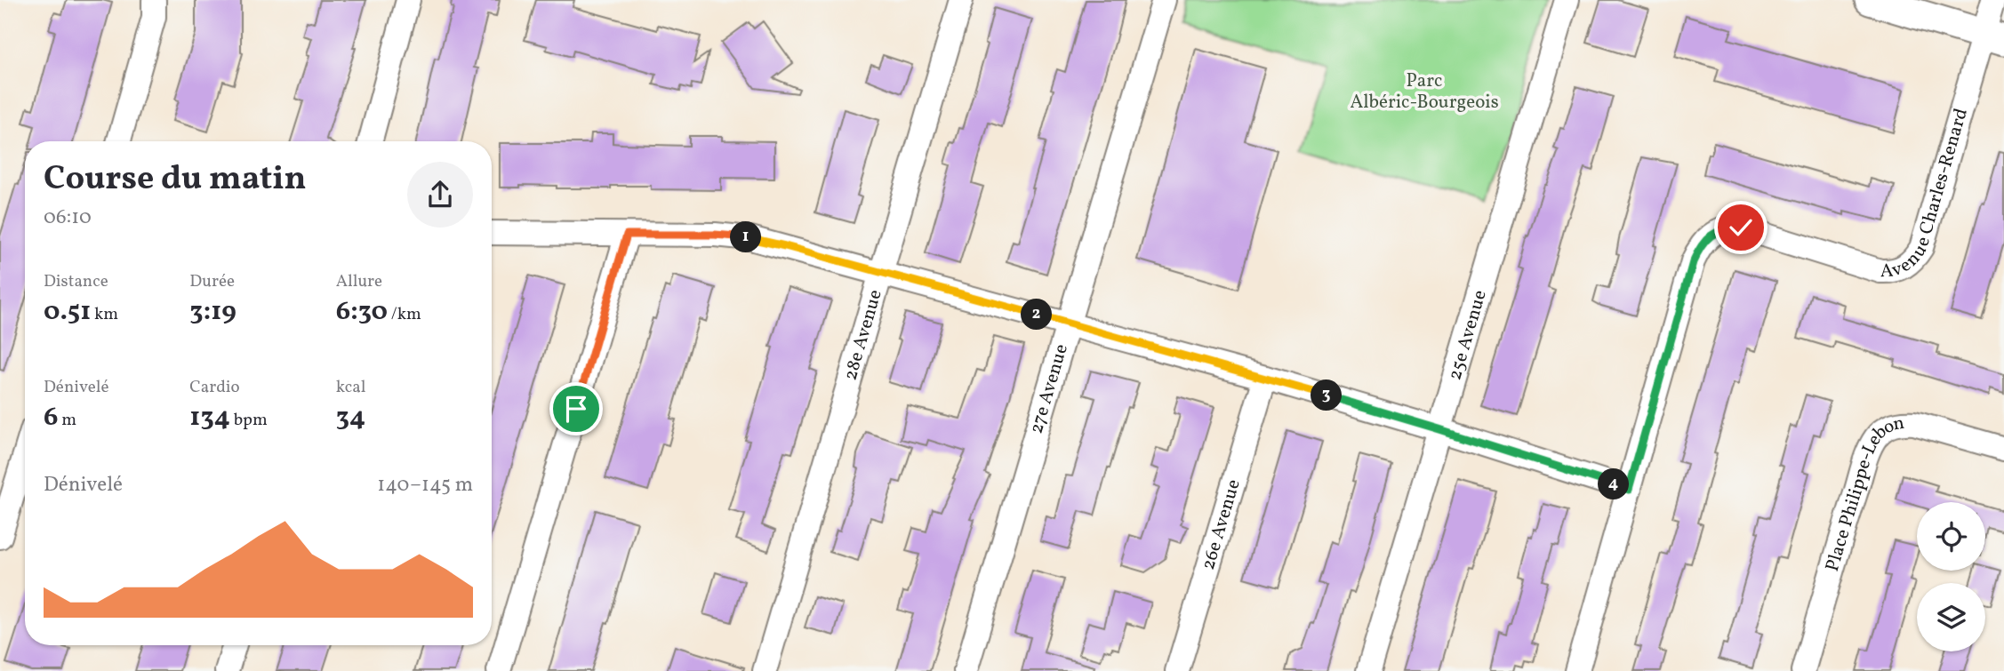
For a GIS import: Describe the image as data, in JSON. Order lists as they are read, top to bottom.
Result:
{
  "streets": {
    "street": [
      "Avenue Charles-Renard",
      "28e Avenue",
      "25e Avenue",
      "27e Avenue",
      "Place Philippe-Lebon",
      "26e Avenue"
    ]
  },
  "parks": ["Parc Albéric-Bourgeois"],
  "page": {
    "heading": ["Course du matin", "06:10"],
    "pins": [
      "1",
      "2",
      "3",
      "4"
    ],
    "stats": [
      ["Distance", "0.51 km"],
      ["Durée", "3:19"],
      ["Allure", "6:30 /km"],
      ["Dénivelé", "6 m"],
      ["Cardio", "134 bpm"],
      ["kcal", "34"]
    ],
    "chart": ["Dénivelé", "140–145 m"]
  }
}
